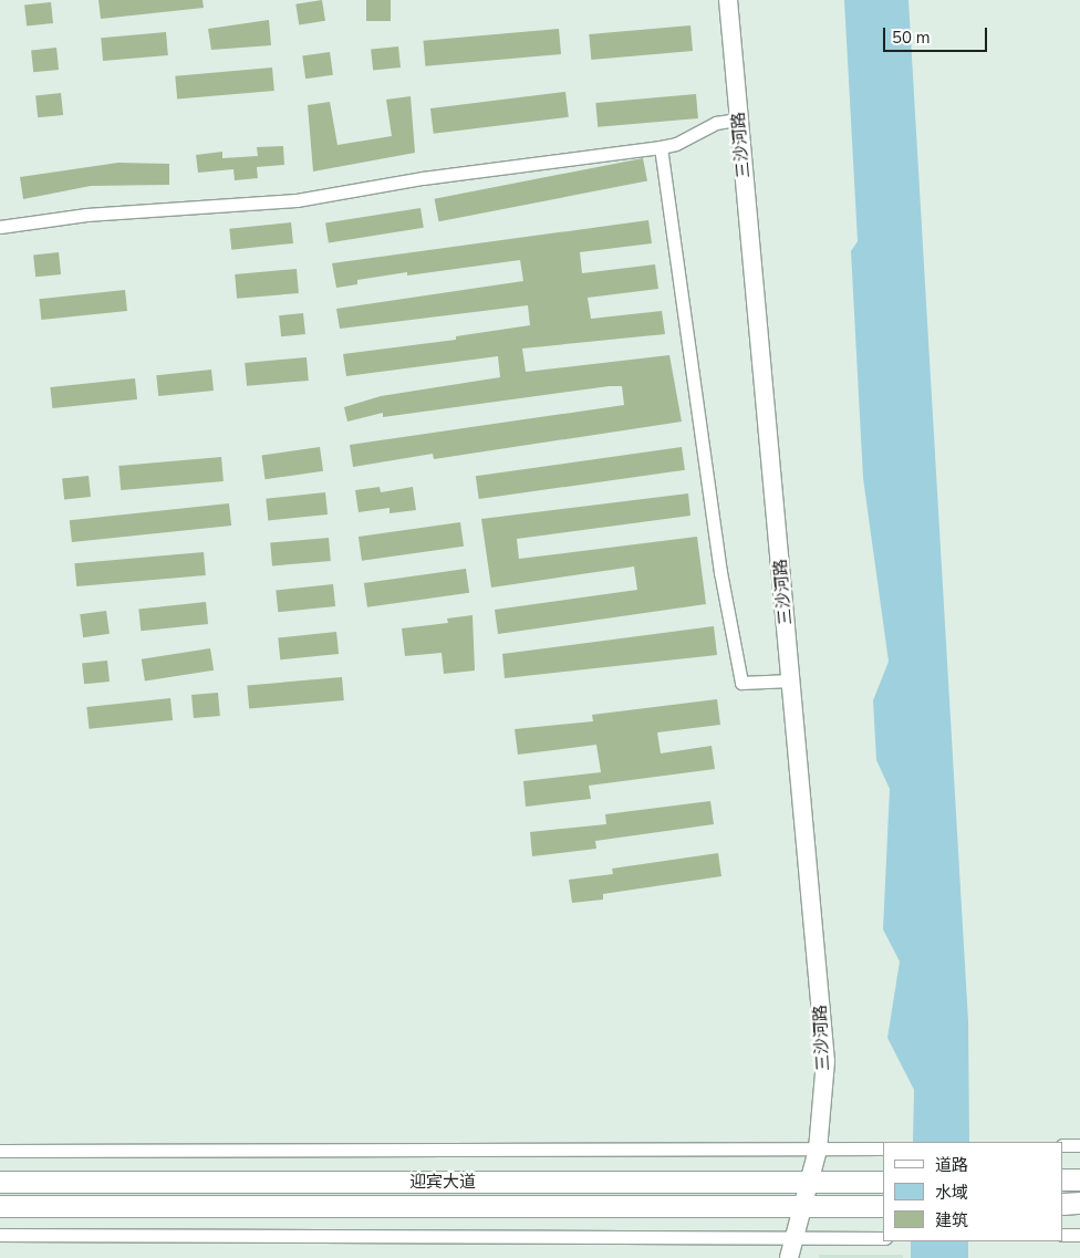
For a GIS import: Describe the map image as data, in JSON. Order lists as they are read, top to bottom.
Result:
{
  "streets": {
    "main road": ["迎宾大道"],
    "street": ["三沙河路"]
  },
  "crossings": [
    ["三沙河路", "迎宾大道"]
  ],
  "legend": ["道路", "水域", "建筑"],
  "scale_bar": "50 m"
}
